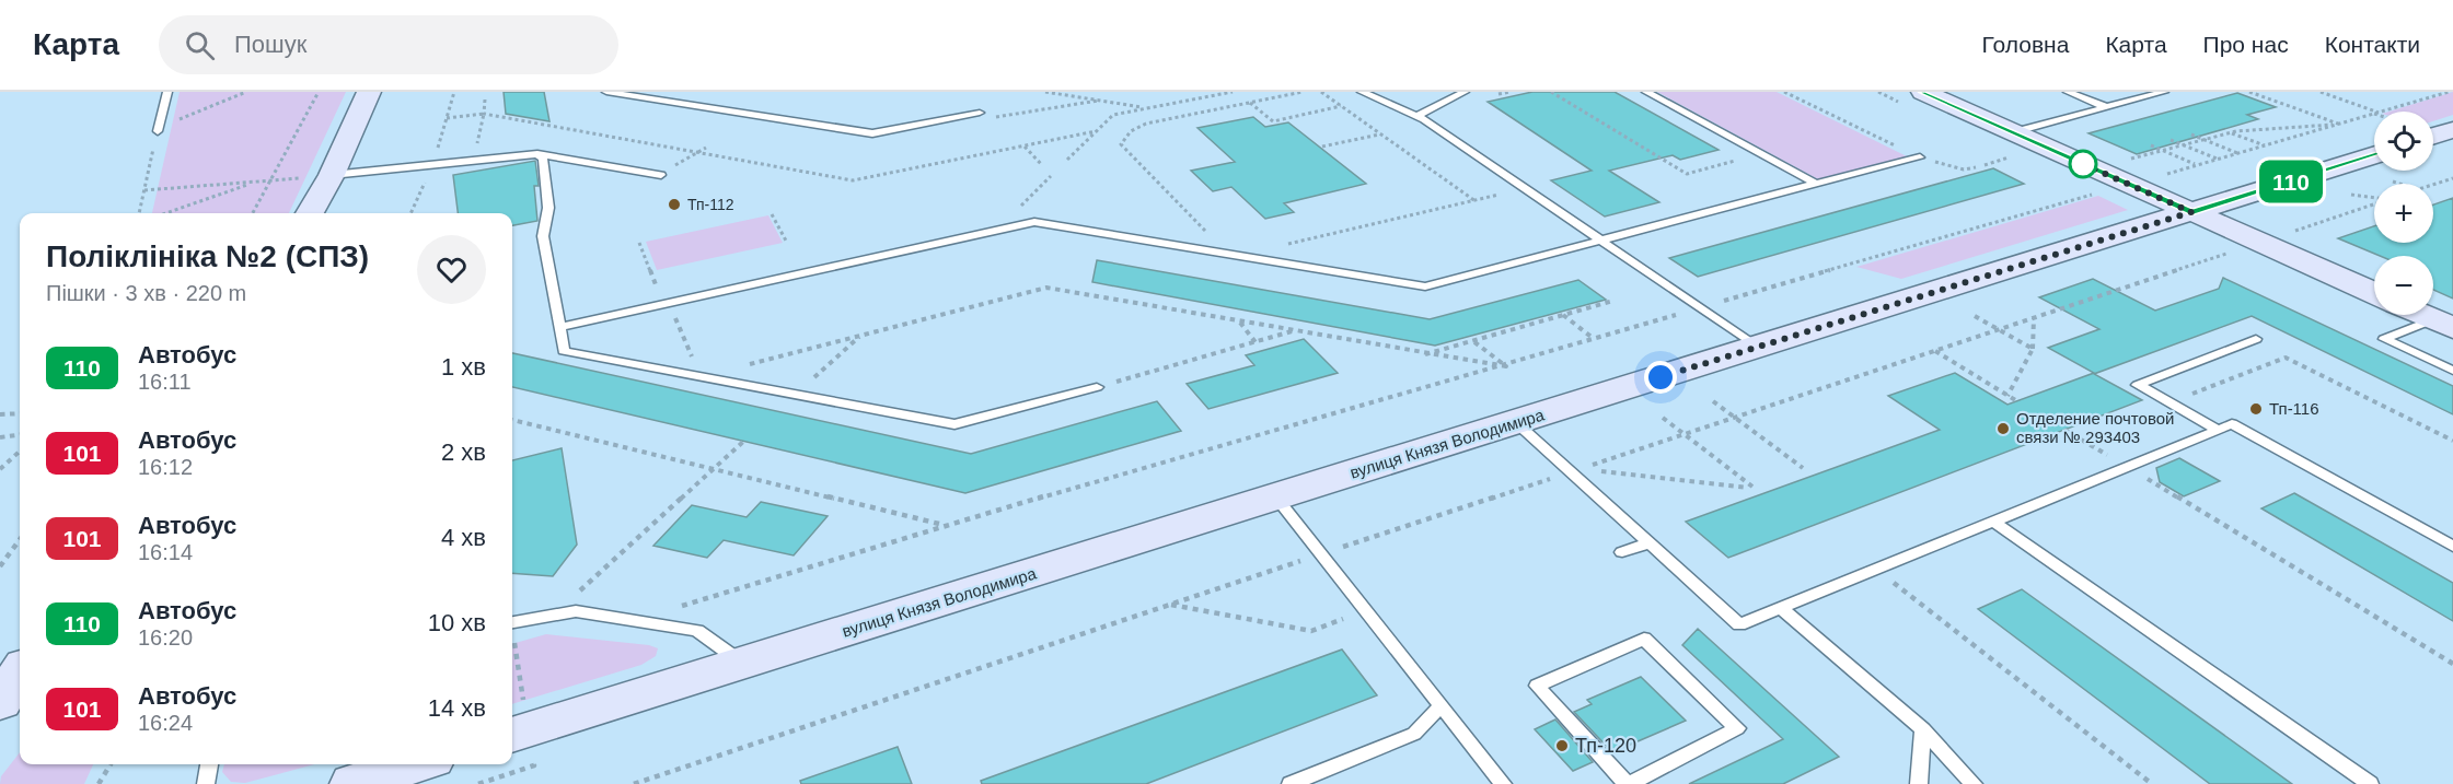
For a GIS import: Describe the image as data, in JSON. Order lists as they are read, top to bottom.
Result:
{
  "streets": {
    "main road": ["вулиця Князя Володимира"]
  },
  "places": [
    "Тп-112",
    "Тп-116",
    "Отделение почтовой связи № 293403",
    "Тп-120"
  ],
  "lines": ["bus line 110"],
  "page": {
    "header": "Карта",
    "search": "Пошук",
    "nav": [
      "Головна",
      "Карта",
      "Про нас",
      "Контакти"
    ],
    "on_map": "110",
    "map_buttons": ["+", "−"],
    "heading": ["Поліклініка №2 (СПЗ)", "Пішки · 3 хв · 220 m"],
    "list": [
      {
        "mark": "110",
        "name": "Автобус",
        "note": "16:11",
        "value": "1 хв"
      },
      {
        "mark": "101",
        "name": "Автобус",
        "note": "16:12",
        "value": "2 хв"
      },
      {
        "mark": "101",
        "name": "Автобус",
        "note": "16:14",
        "value": "4 хв"
      },
      {
        "mark": "110",
        "name": "Автобус",
        "note": "16:20",
        "value": "10 хв"
      },
      {
        "mark": "101",
        "name": "Автобус",
        "note": "16:24",
        "value": "14 хв"
      }
    ]
  }
}
